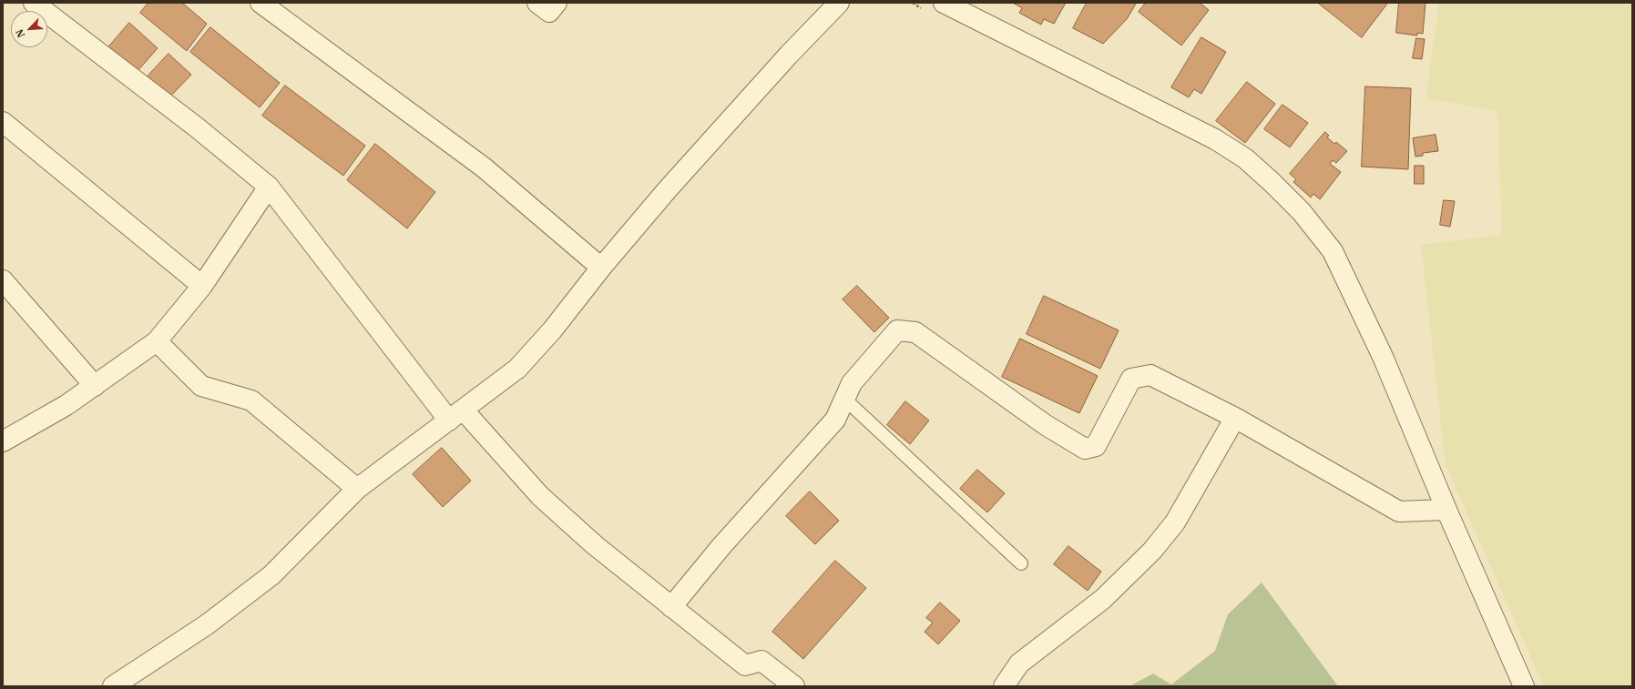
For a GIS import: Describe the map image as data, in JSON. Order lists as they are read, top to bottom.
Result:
{
  "north": "bottom left"
}
